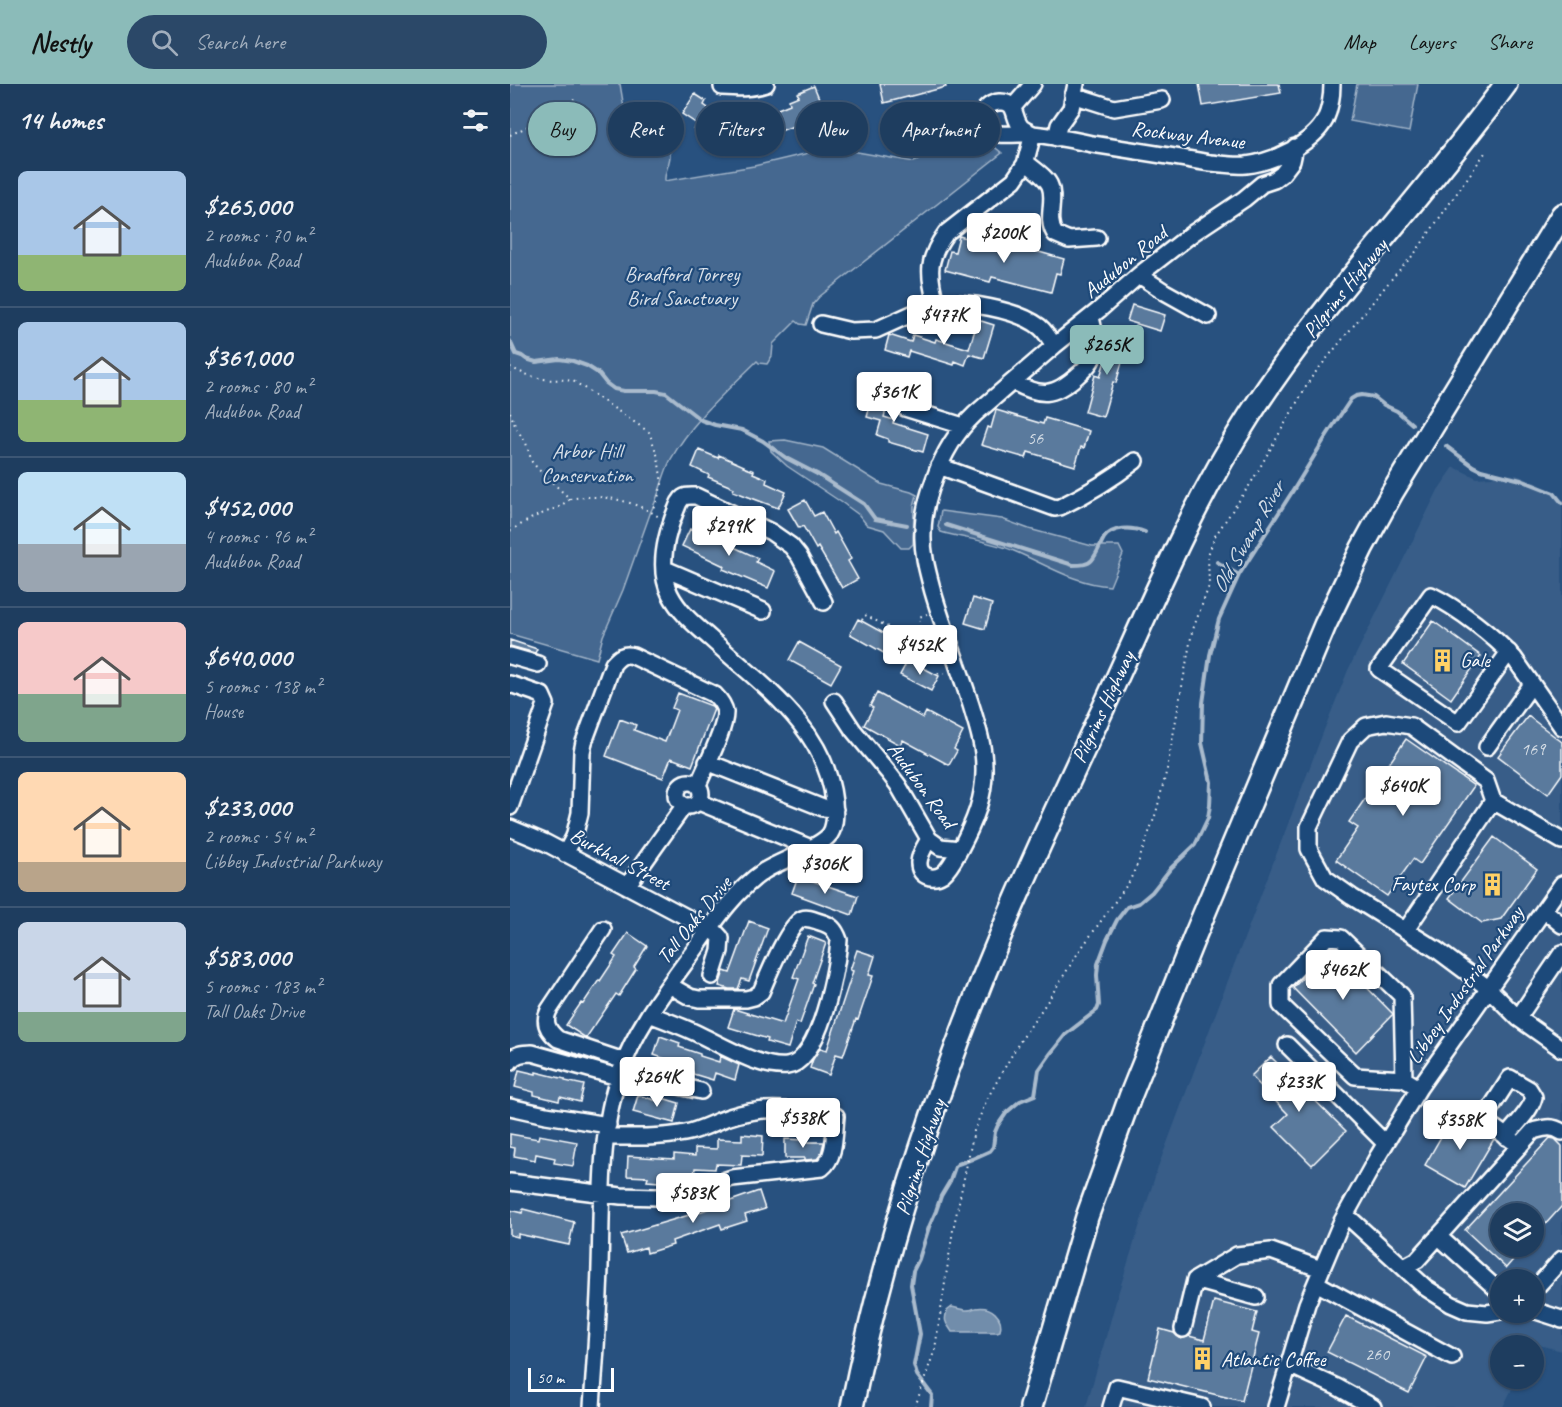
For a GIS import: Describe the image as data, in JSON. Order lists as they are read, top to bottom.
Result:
{
  "streets": {
    "highway": ["Pilgrims Highway"],
    "street": [
      "Rockway Avenue",
      "Audubon Road",
      "Burkhall Street",
      "Tall Oaks Drive",
      "Libbey Industrial Parkway"
    ]
  },
  "crossings": [
    ["Rockway Avenue", "Audubon Road"],
    ["Burkhall Street", "Tall Oaks Drive"]
  ],
  "water": ["Old Swamp River"],
  "parks": ["Bradford Torrey Bird Sanctuary", "Arbor Hill Conservation"],
  "places": {
    "building": ["Gale", "Faytex Corp", "Atlantic Coffee"]
  },
  "house_numbers": ["56", "169", "260"],
  "scale_bar": "50 m",
  "page": {
    "header": "Nestly",
    "search": "Search here",
    "nav": ["Map", "Layers", "Share"],
    "heading": "14 homes",
    "chip": [
      "Buy",
      "Rent",
      "Filters",
      "New",
      "Apartment"
    ],
    "list": [
      {
        "name": "$265,000",
        "note": "2 rooms · 70 m² · Audubon Road"
      },
      {
        "name": "$361,000",
        "note": "2 rooms · 80 m² · Audubon Road"
      },
      {
        "name": "$452,000",
        "note": "4 rooms · 96 m² · Audubon Road"
      },
      {
        "name": "$640,000",
        "note": "5 rooms · 138 m² · House"
      },
      {
        "name": "$233,000",
        "note": "2 rooms · 54 m² · Libbey Industrial Parkway"
      },
      {
        "name": "$583,000",
        "note": "5 rooms · 183 m² · Tall Oaks Drive"
      }
    ],
    "price": [
      "$200K",
      "$477K",
      "$265K",
      "$361K",
      "$299K",
      "$452K",
      "$640K",
      "$306K",
      "$462K",
      "$264K",
      "$233K",
      "$538K",
      "$358K",
      "$583K"
    ],
    "map_buttons": ["+", "−"],
    "scale": "50 m"
  }
}
